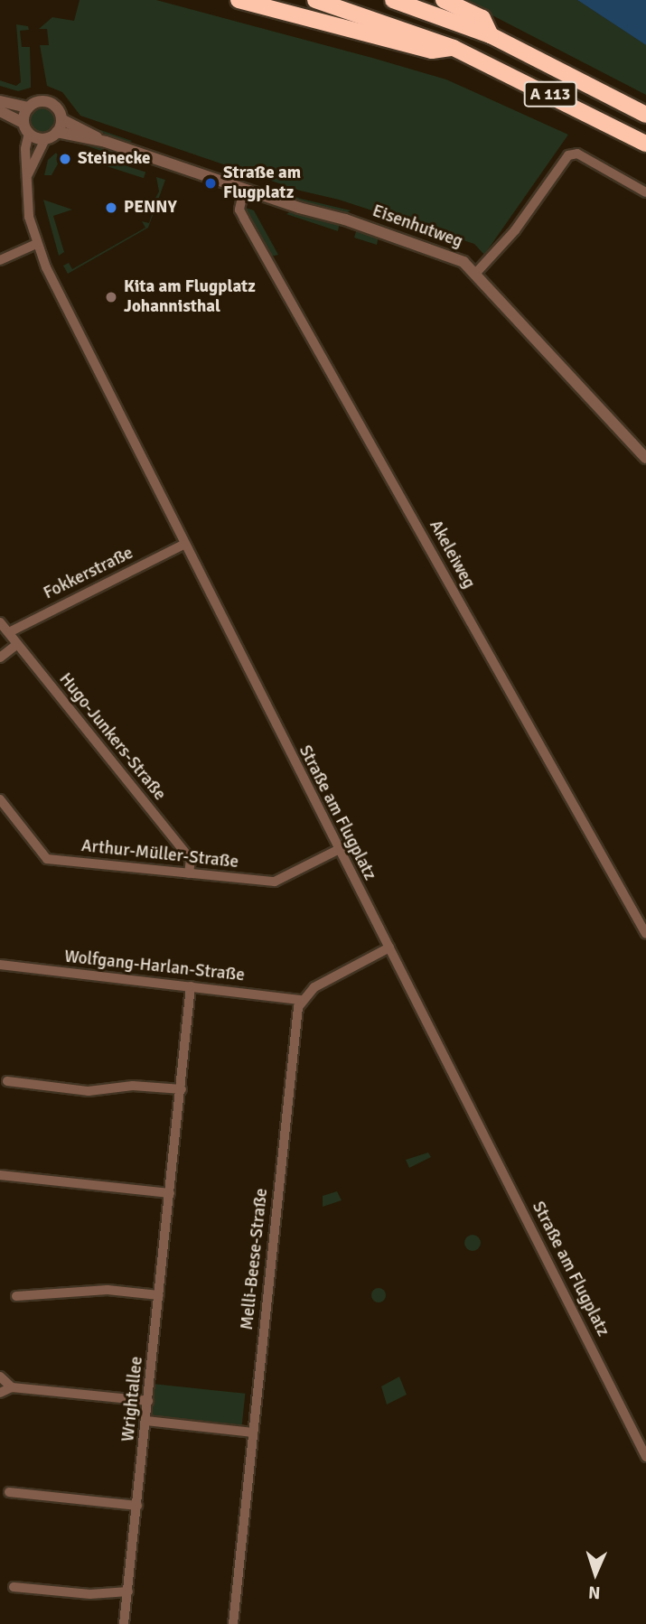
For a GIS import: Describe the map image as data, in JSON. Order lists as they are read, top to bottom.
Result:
{
  "streets": {
    "highway": ["A 113"],
    "street": [
      "Eisenhutweg",
      "Akeleiweg",
      "Fokkerstraße",
      "Hugo-Junkers-Straße",
      "Straße am Flugplatz",
      "Arthur-Müller-Straße",
      "Wolfgang-Harlan-Straße",
      "Melli-Beese-Straße",
      "Wrightallee"
    ]
  },
  "crossings": [
    ["Eisenhutweg", "Akeleiweg"],
    ["Eisenhutweg", "Straße am Flugplatz"],
    ["Fokkerstraße", "Hugo-Junkers-Straße"],
    ["Fokkerstraße", "Straße am Flugplatz"],
    ["Hugo-Junkers-Straße", "Arthur-Müller-Straße"],
    ["Straße am Flugplatz", "Arthur-Müller-Straße"],
    ["Wolfgang-Harlan-Straße", "Melli-Beese-Straße"],
    ["Wolfgang-Harlan-Straße", "Wrightallee"]
  ],
  "places": [
    "Steinecke",
    "Straße am Flugplatz",
    "PENNY",
    "Kita am Flugplatz Johannisthal"
  ],
  "north": "bottom"
}
